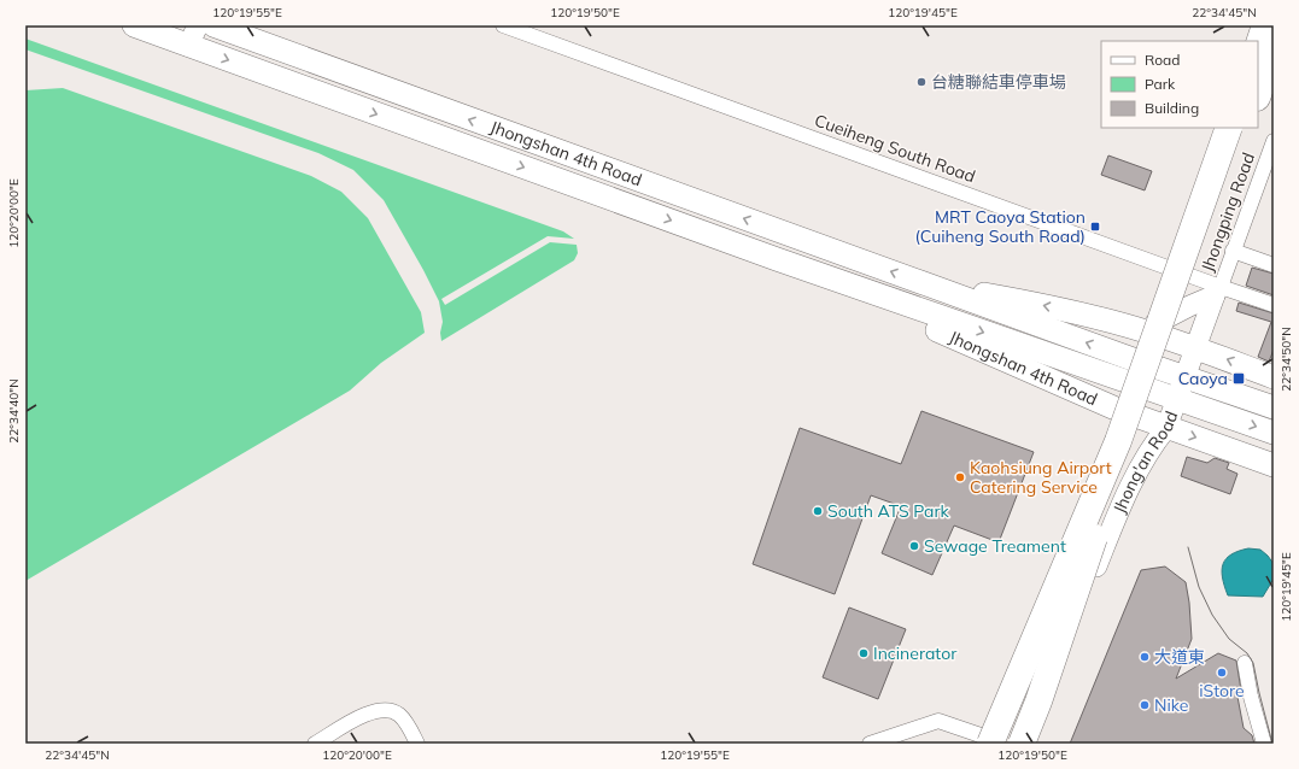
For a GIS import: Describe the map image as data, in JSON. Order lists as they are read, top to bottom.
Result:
{
  "streets": {
    "main road": ["Jhongshan 4th Road"],
    "street": ["Cueiheng South Road", "Jhongping Road", "Jhong'an Road"]
  },
  "crossings": [
    ["Cueiheng South Road", "Jhongping Road"],
    ["Cueiheng South Road", "Jhong'an Road"],
    ["Jhongshan 4th Road", "Jhong'an Road"],
    ["Jhongping Road", "Jhong'an Road"]
  ],
  "places": {
    "other": [
      "台糖聯結車停車場",
      "Kaohsiung Airport Catering Service",
      "South ATS Park",
      "Sewage Treament",
      "Incinerator",
      "大道東",
      "iStore",
      "Nike"
    ],
    "transit": ["MRT Caoya Station (Cuiheng South Road)", "Caoya"]
  },
  "legend": ["Road", "Park", "Building"],
  "coordinates": [
    "120°19'55\"E",
    "120°19'50\"E",
    "120°19'45\"E",
    "22°34'45\"N",
    "120°20'00\"E",
    "22°34'50\"N",
    "22°34'40\"N"
  ]
}
